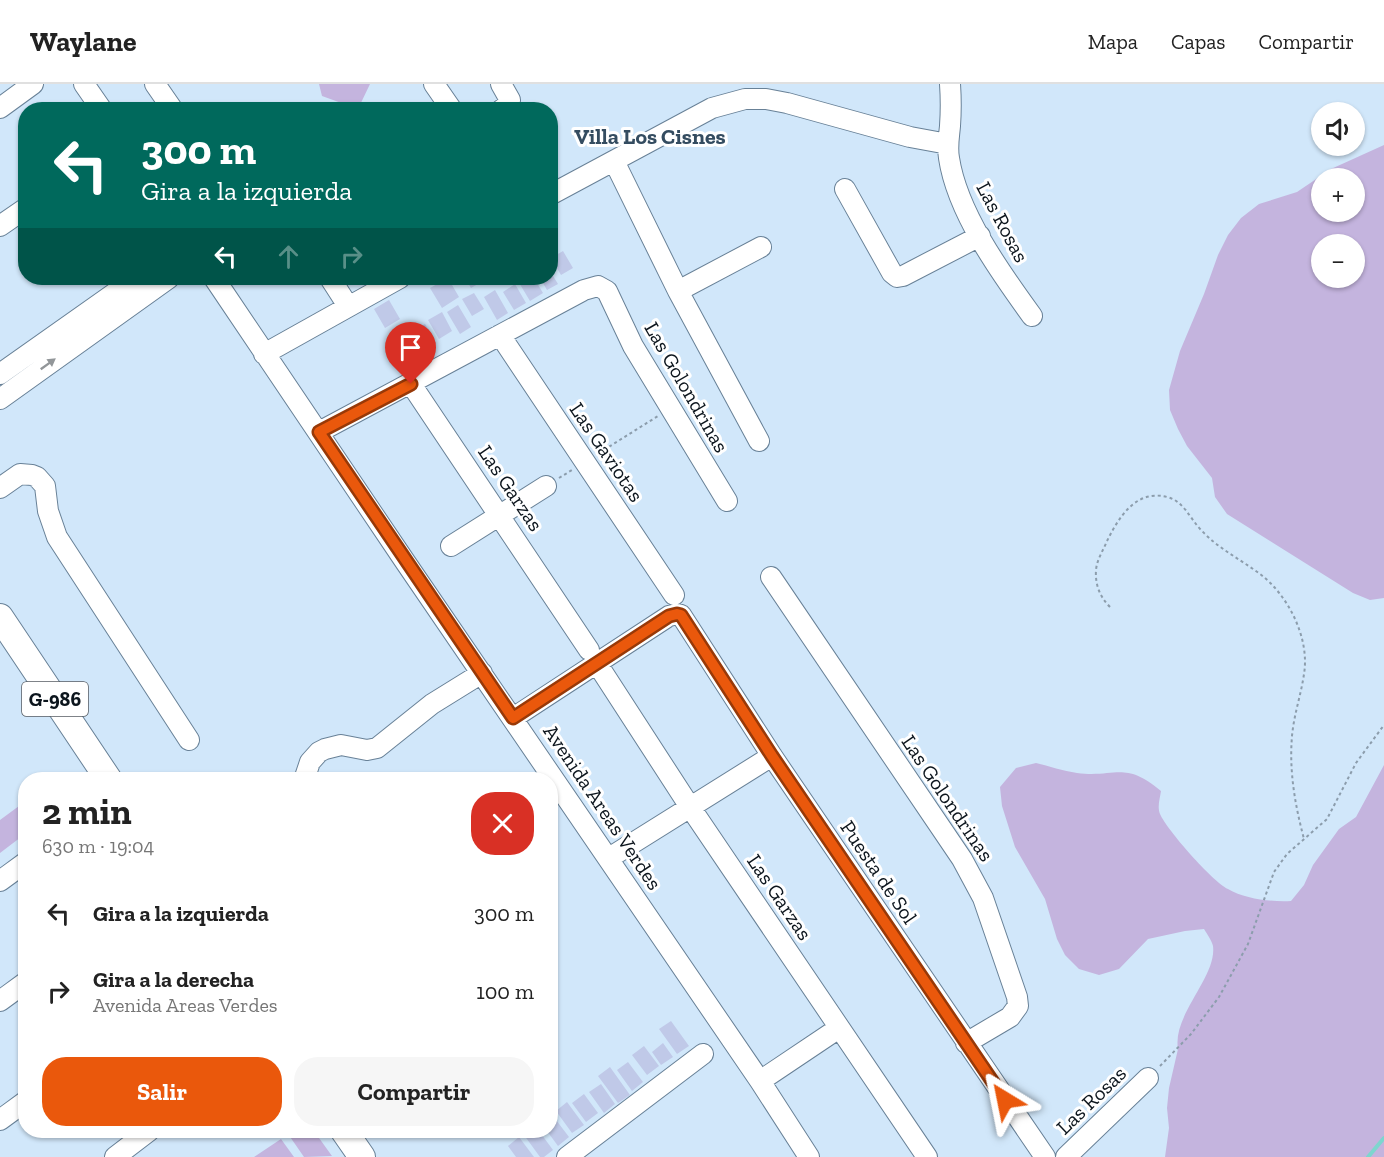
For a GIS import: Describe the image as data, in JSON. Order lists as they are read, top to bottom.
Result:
{
  "streets": {
    "main road": ["G-986"],
    "street": [
      "Las Rosas",
      "Las Golondrinas",
      "Las Gaviotas",
      "Las Garzas",
      "Avenida Areas Verdes",
      "Puesta de Sol"
    ]
  },
  "crossings": [
    ["Las Golondrinas", "Las Gaviotas"],
    ["Las Golondrinas", "Puesta de Sol"],
    ["Las Gaviotas", "Puesta de Sol"]
  ],
  "districts": ["Villa Los Cisnes"],
  "page": {
    "header": "Waylane",
    "nav": ["Mapa", "Capas", "Compartir"],
    "map_buttons": ["+", "−"],
    "turn": ["300 m", "Gira a la izquierda"],
    "heading": ["2 min", "630 m · 19:04"],
    "list": [
      {
        "name": "Gira a la izquierda",
        "value": "300 m"
      },
      {
        "name": "Gira a la derecha",
        "note": "Avenida Areas Verdes",
        "value": "100 m"
      }
    ],
    "buttons": ["Salir", "Compartir"]
  }
}
